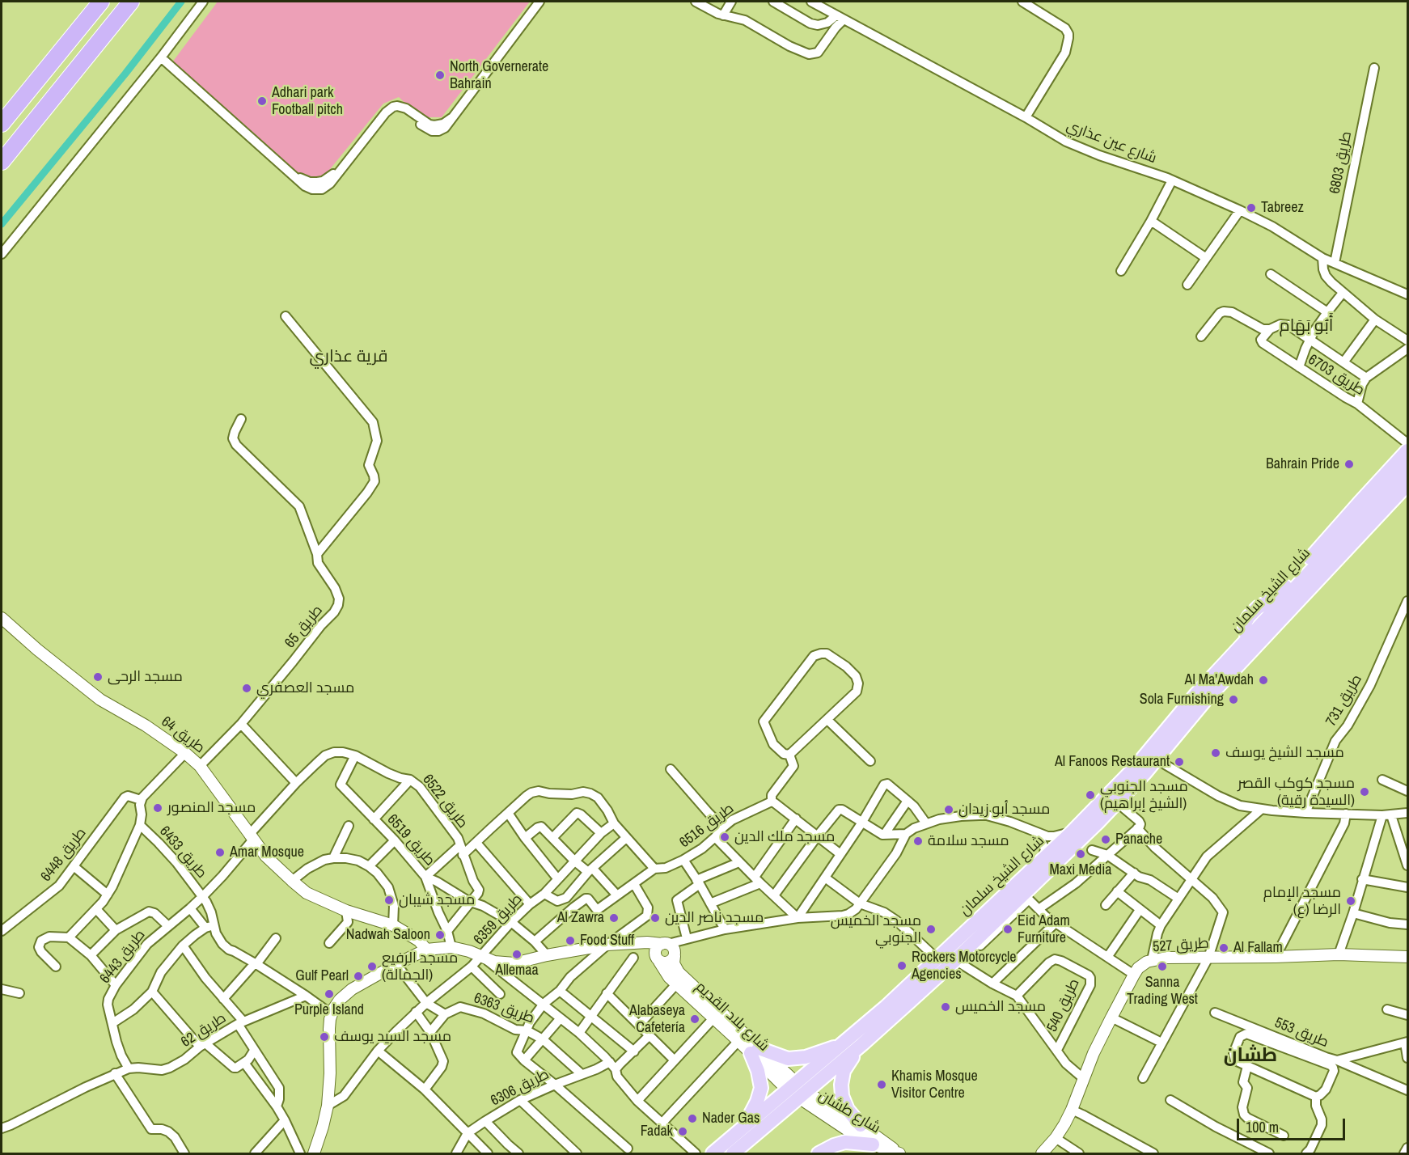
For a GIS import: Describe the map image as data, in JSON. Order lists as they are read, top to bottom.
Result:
{
  "streets": {
    "main road": ["شارع الشيخ سلمان"],
    "street": [
      "شارع عين عذاري",
      "طريق 6803",
      "طريق 6703",
      "طريق 65",
      "طريق 731",
      "طريق 64",
      "طريق 6522",
      "طريق 6516",
      "طريق 6519",
      "طريق 6433",
      "طريق 6448",
      "طريق 6359",
      "طريق 527",
      "طريق 6443",
      "طريق 540",
      "طريق 6363",
      "شارع بلاد القديم",
      "طريق 62",
      "طريق 553",
      "طريق 6306",
      "شارع طشان"
    ]
  },
  "crossings": [
    ["شارع عين عذاري", "طريق 6803"],
    ["شارع الشيخ سلمان", "شارع بلاد القديم"],
    ["شارع الشيخ سلمان", "شارع طشان"],
    ["طريق 65", "طريق 64"],
    ["طريق 64", "طريق 6443"],
    ["طريق 6522", "طريق 6519"],
    ["طريق 6522", "طريق 6443"],
    ["طريق 6519", "طريق 6359"],
    ["طريق 6519", "طريق 6443"],
    ["طريق 6433", "طريق 6448"],
    ["طريق 6433", "طريق 6443"],
    ["طريق 6433", "طريق 62"],
    ["طريق 6443", "طريق 62"],
    ["طريق 6363", "طريق 6306"],
    ["شارع بلاد القديم", "شارع طشان"]
  ],
  "districts": ["أَبُو بَهَام", "قرية عذاري", "طشان"],
  "places": [
    "North Governerate Bahrain",
    "Adhari park Football pitch",
    "Tabreez",
    "Bahrain Pride",
    "مسجد الرحى",
    "Al Ma'Awdah",
    "مسجد العصفري",
    "Sola Furnishing",
    "مسجد الشيخ يوسف",
    "Al Fanoos Restaurant",
    "مسجد كوكب القصر (السيدة رقية)",
    "مسجد الجنوبي (الشيخ إبراهيم)",
    "مسجد المنصور",
    "مسجد أبو زيدان",
    "مسجد ملك الدين",
    "Panache",
    "مسجد سلامة",
    "Amar Mosque",
    "Maxi Media",
    "مسجد شيبان",
    "مسجد الإمام الرضا (ع)",
    "Al Zawra",
    "مسجد ناصر الدين",
    "مسجد الخميس الجنوبي",
    "Eid Adam Furniture",
    "Nadwah Saloon",
    "Food Stuff",
    "Al Fallam",
    "Allemaa",
    "Rockers Motorcycle Agencies",
    "مسجد الرفيع (الجمالة)",
    "Sanna Trading West",
    "Gulf Pearl",
    "Purple Island",
    "مسجد الخميس",
    "Alabaseya Cafetería",
    "مسجد السيد يوسف",
    "Khamis Mosque Visitor Centre",
    "Nader Gas",
    "Fadak"
  ],
  "scale_bar": "100 m"
}
